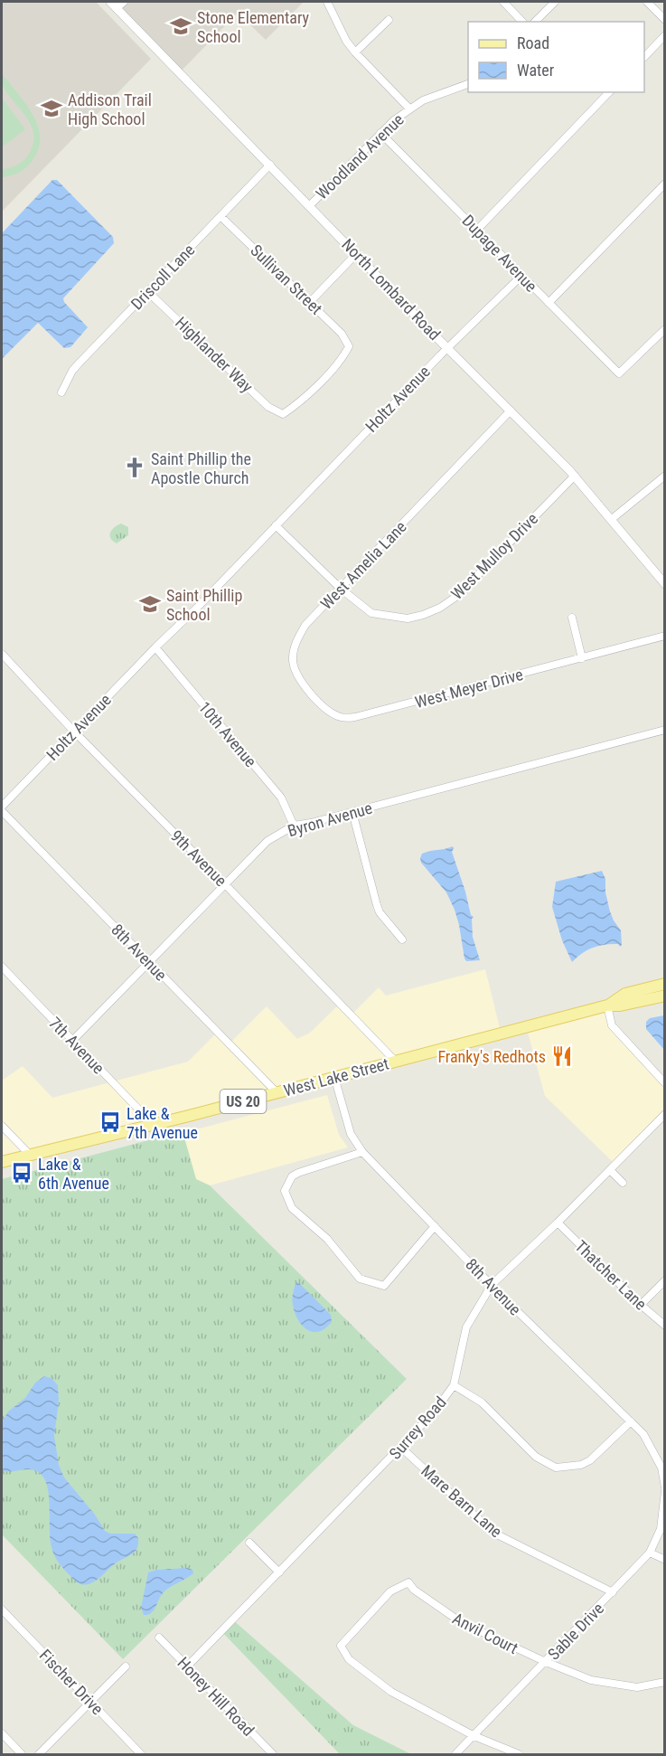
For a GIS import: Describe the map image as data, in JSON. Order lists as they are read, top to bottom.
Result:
{
  "streets": {
    "main road": ["West Lake Street", "US 20"],
    "street": [
      "Woodland Avenue",
      "Dupage Avenue",
      "Driscoll Lane",
      "Sullivan Street",
      "North Lombard Road",
      "Highlander Way",
      "Holtz Avenue",
      "West Mulloy Drive",
      "West Amelia Lane",
      "West Meyer Drive",
      "10th Avenue",
      "Byron Avenue",
      "9th Avenue",
      "8th Avenue",
      "7th Avenue",
      "Thatcher Lane",
      "Surrey Road",
      "Mare Barn Lane",
      "Sable Drive",
      "Anvil Court",
      "Fischer Drive",
      "Honey Hill Road"
    ]
  },
  "crossings": [
    ["Woodland Avenue", "Dupage Avenue"],
    ["Woodland Avenue", "North Lombard Road"],
    ["Dupage Avenue", "Holtz Avenue"],
    ["Driscoll Lane", "Sullivan Street"],
    ["Driscoll Lane", "North Lombard Road"],
    ["Driscoll Lane", "Highlander Way"],
    ["Sullivan Street", "Highlander Way"],
    ["North Lombard Road", "Holtz Avenue"],
    ["North Lombard Road", "West Mulloy Drive"],
    ["North Lombard Road", "West Amelia Lane"],
    ["Holtz Avenue", "West Mulloy Drive"],
    ["Holtz Avenue", "10th Avenue"],
    ["Holtz Avenue", "9th Avenue"],
    ["West Mulloy Drive", "West Amelia Lane"],
    ["West Amelia Lane", "West Meyer Drive"],
    ["10th Avenue", "Byron Avenue"],
    ["Byron Avenue", "9th Avenue"],
    ["Byron Avenue", "8th Avenue"],
    ["Byron Avenue", "7th Avenue"],
    ["9th Avenue", "West Lake Street"],
    ["8th Avenue", "West Lake Street"],
    ["8th Avenue", "Surrey Road"],
    ["8th Avenue", "Sable Drive"],
    ["7th Avenue", "West Lake Street"],
    ["Thatcher Lane", "Surrey Road"],
    ["Surrey Road", "Mare Barn Lane"],
    ["Surrey Road", "Honey Hill Road"],
    ["Mare Barn Lane", "Sable Drive"],
    ["Sable Drive", "Anvil Court"]
  ],
  "places": {
    "school or university": ["Stone Elementary School", "Addison Trail High School", "Saint Phillip School"],
    "church": ["Saint Phillip the Apostle Church"],
    "restaurant": ["Franky's Redhots"],
    "bus stop": ["Lake & 7th Avenue", "Lake & 6th Avenue"]
  },
  "legend": ["Road", "Water"]
}
